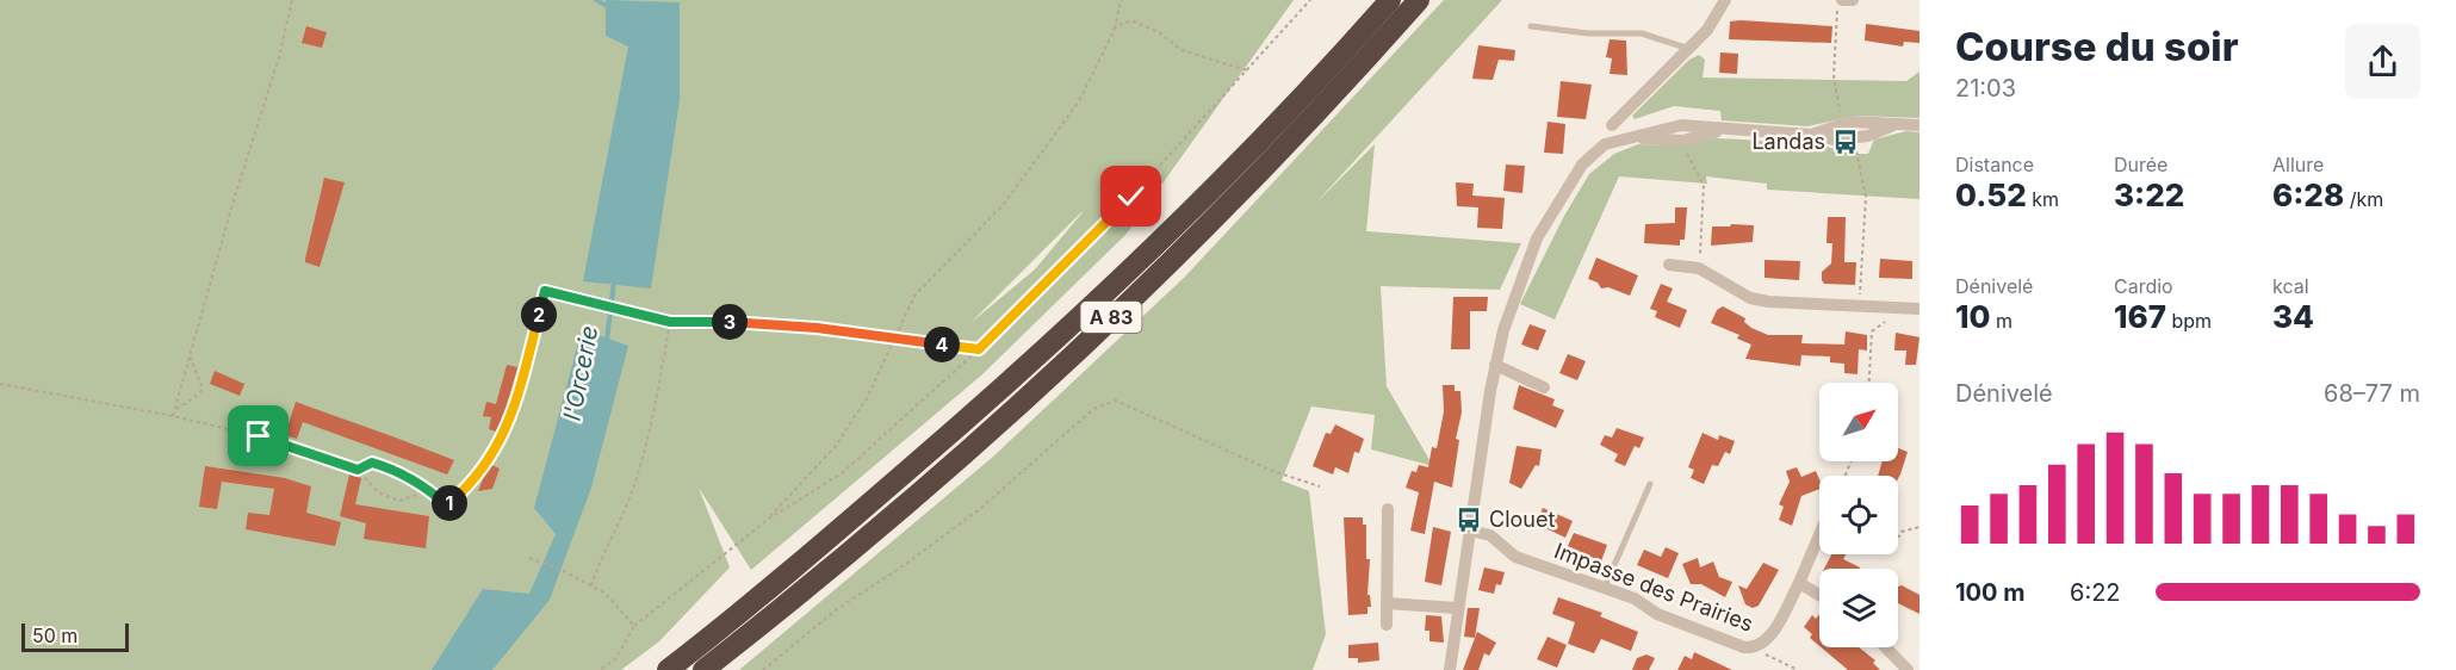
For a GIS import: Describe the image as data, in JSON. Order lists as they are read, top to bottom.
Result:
{
  "streets": {
    "highway": ["A 83"],
    "street": ["Impasse des Prairies"]
  },
  "water": ["l'Orcerie"],
  "places": {
    "bus stop": ["Landas", "Clouet"]
  },
  "scale_bar": "50 m",
  "north": "top right",
  "page": {
    "heading": ["Course du soir", "21:03"],
    "stats": [
      ["Distance", "0.52 km"],
      ["Durée", "3:22"],
      ["Allure", "6:28 /km"],
      ["Dénivelé", "10 m"],
      ["Cardio", "167 bpm"],
      ["kcal", "34"]
    ],
    "pins": [
      "2",
      "3",
      "4",
      "1"
    ],
    "chart": ["Dénivelé", "68–77 m"],
    "list": [
      {
        "name": "100 m",
        "note": "6:22"
      }
    ],
    "scale": "50 m"
  }
}
